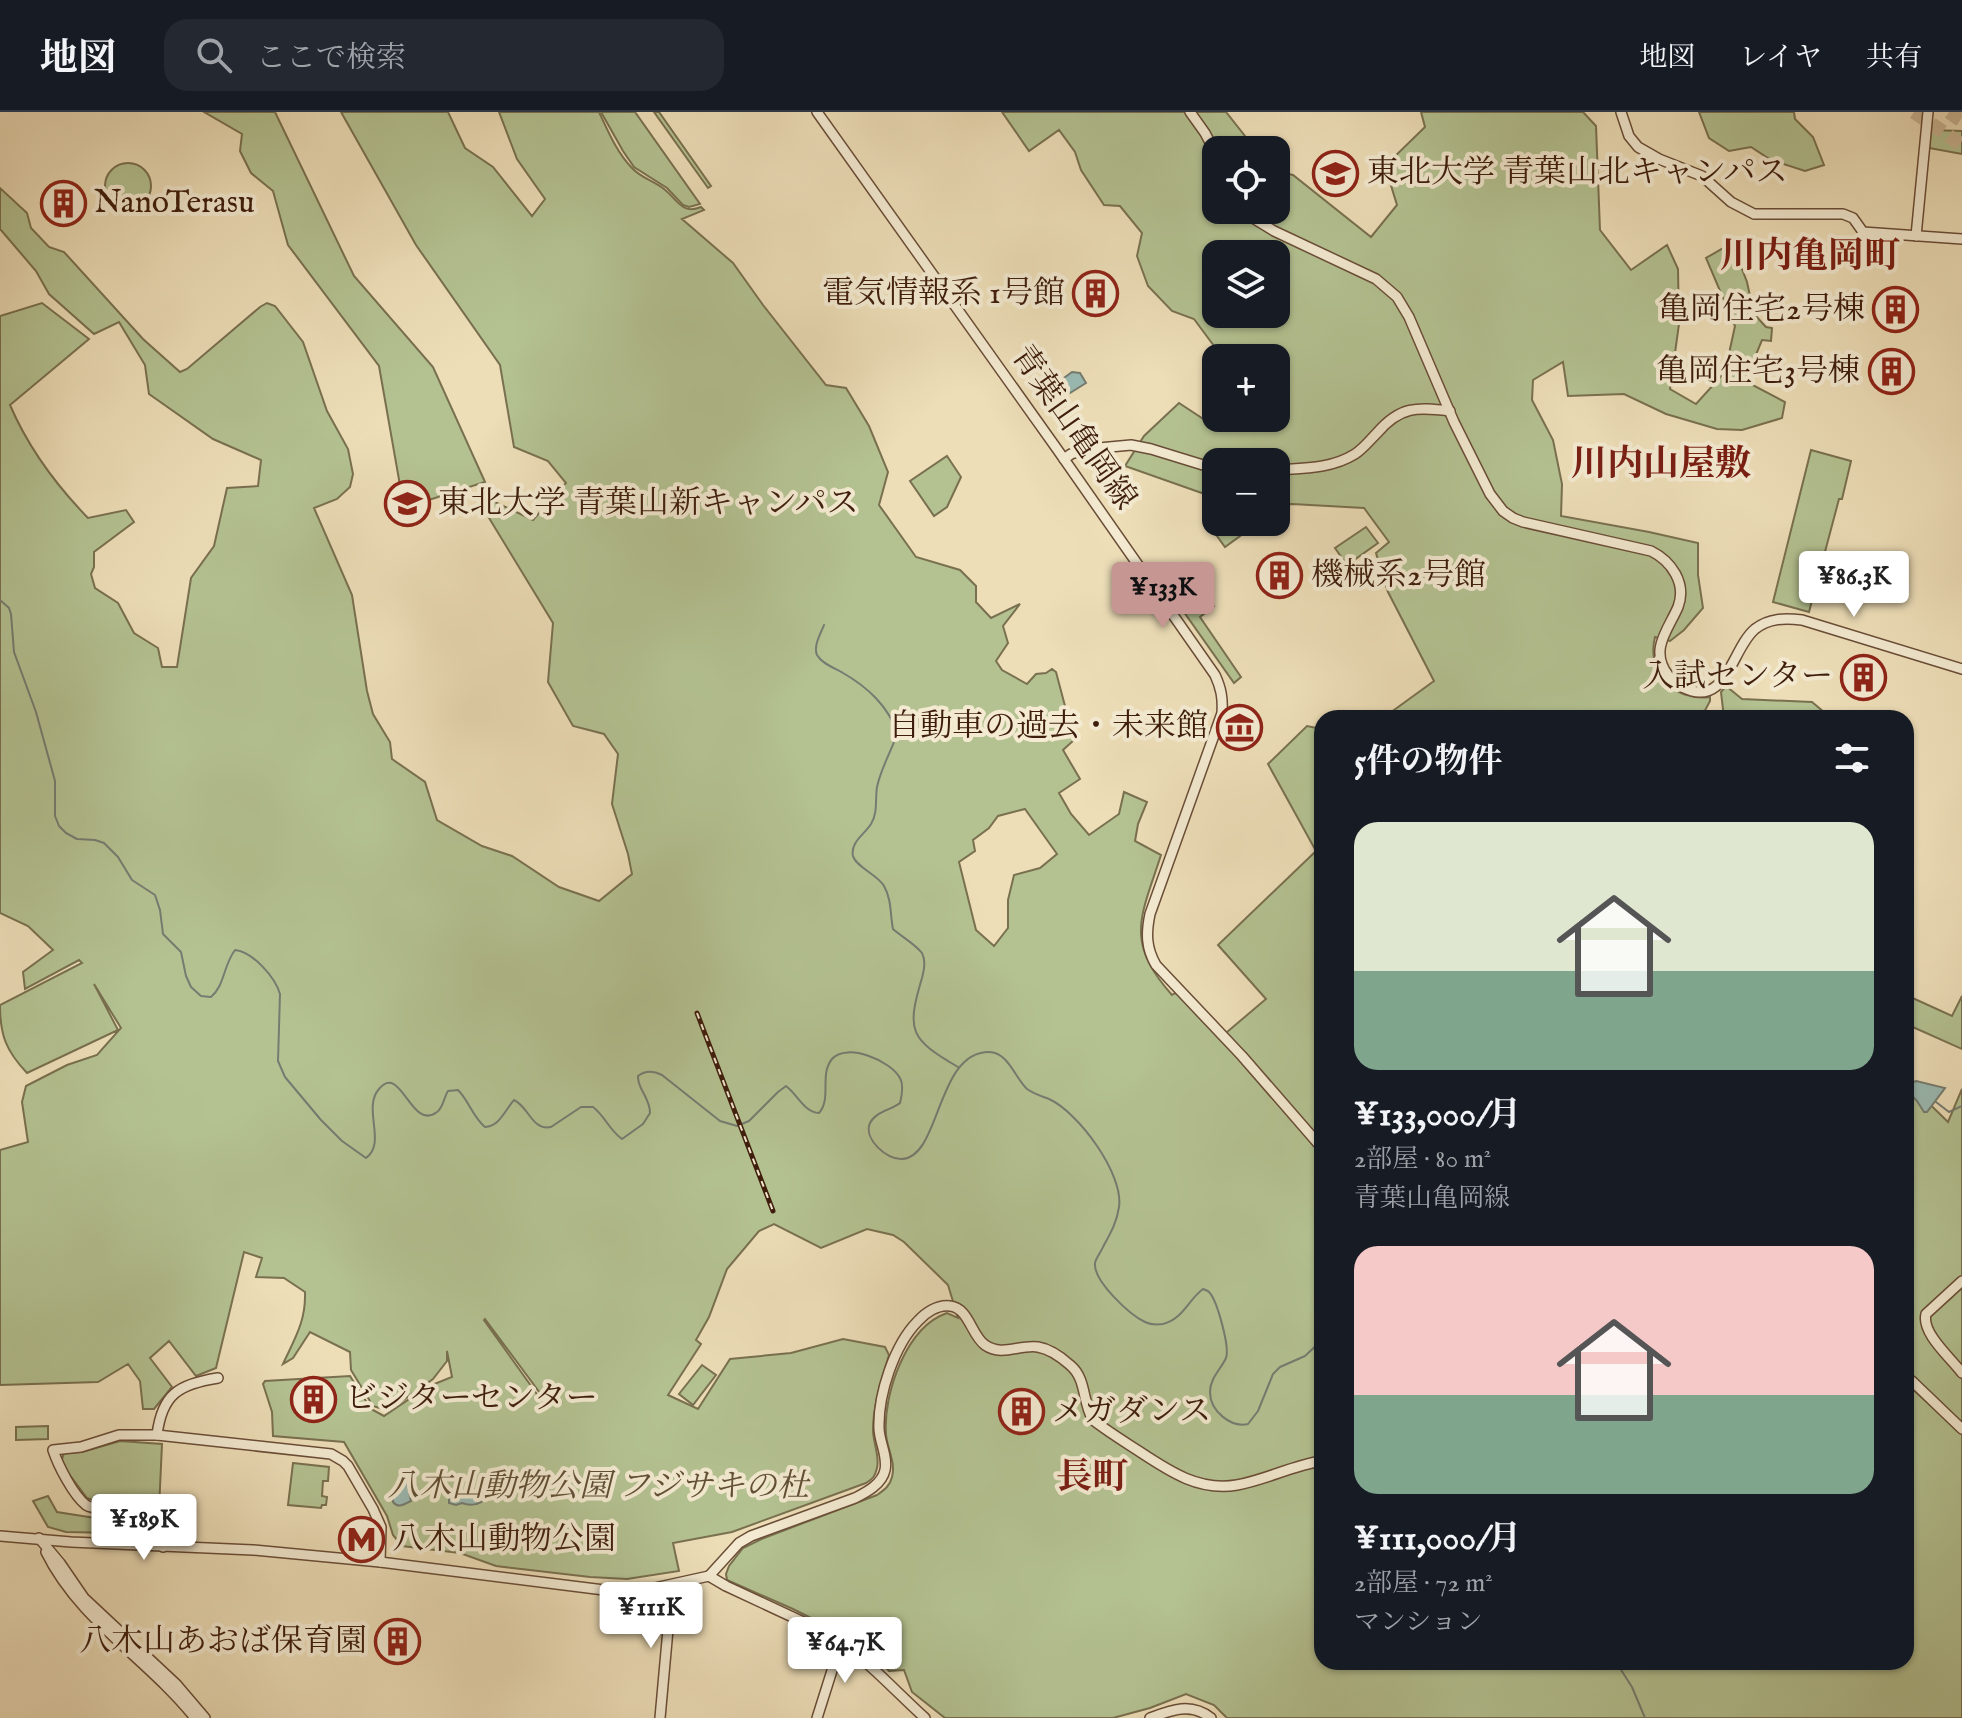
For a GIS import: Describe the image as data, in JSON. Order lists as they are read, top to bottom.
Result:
{
  "streets": {
    "street": ["青葉山亀岡線"]
  },
  "districts": ["川内亀岡町", "川内山屋敷", "長町"],
  "parks": ["八木山動物公園 フジサキの杜"],
  "places": {
    "school or university": ["東北大学 青葉山北キャンパス", "東北大学 青葉山新キャンパス"],
    "building": [
      "NanoTerasu",
      "電気情報系 1号館",
      "亀岡住宅2号棟",
      "亀岡住宅3号棟",
      "機械系2号館",
      "入試センター",
      "ビジターセンター",
      "メガダンス",
      "八木山あおば保育園"
    ],
    "museum": ["自動車の過去・未来館"],
    "metro station": ["八木山動物公園"]
  },
  "page": {
    "header": "地図",
    "search": "ここで検索",
    "nav": ["地図", "レイヤ", "共有"],
    "map_buttons": ["+", "−"],
    "price": [
      "¥86.3K",
      "¥133K",
      "¥189K",
      "¥111K",
      "¥64.7K"
    ],
    "heading": "5件の物件",
    "list": [
      {
        "name": "¥133,000/月",
        "note": "2部屋 · 80 m² · 青葉山亀岡線"
      },
      {
        "name": "¥111,000/月",
        "note": "2部屋 · 72 m² · マンション"
      }
    ]
  }
}
